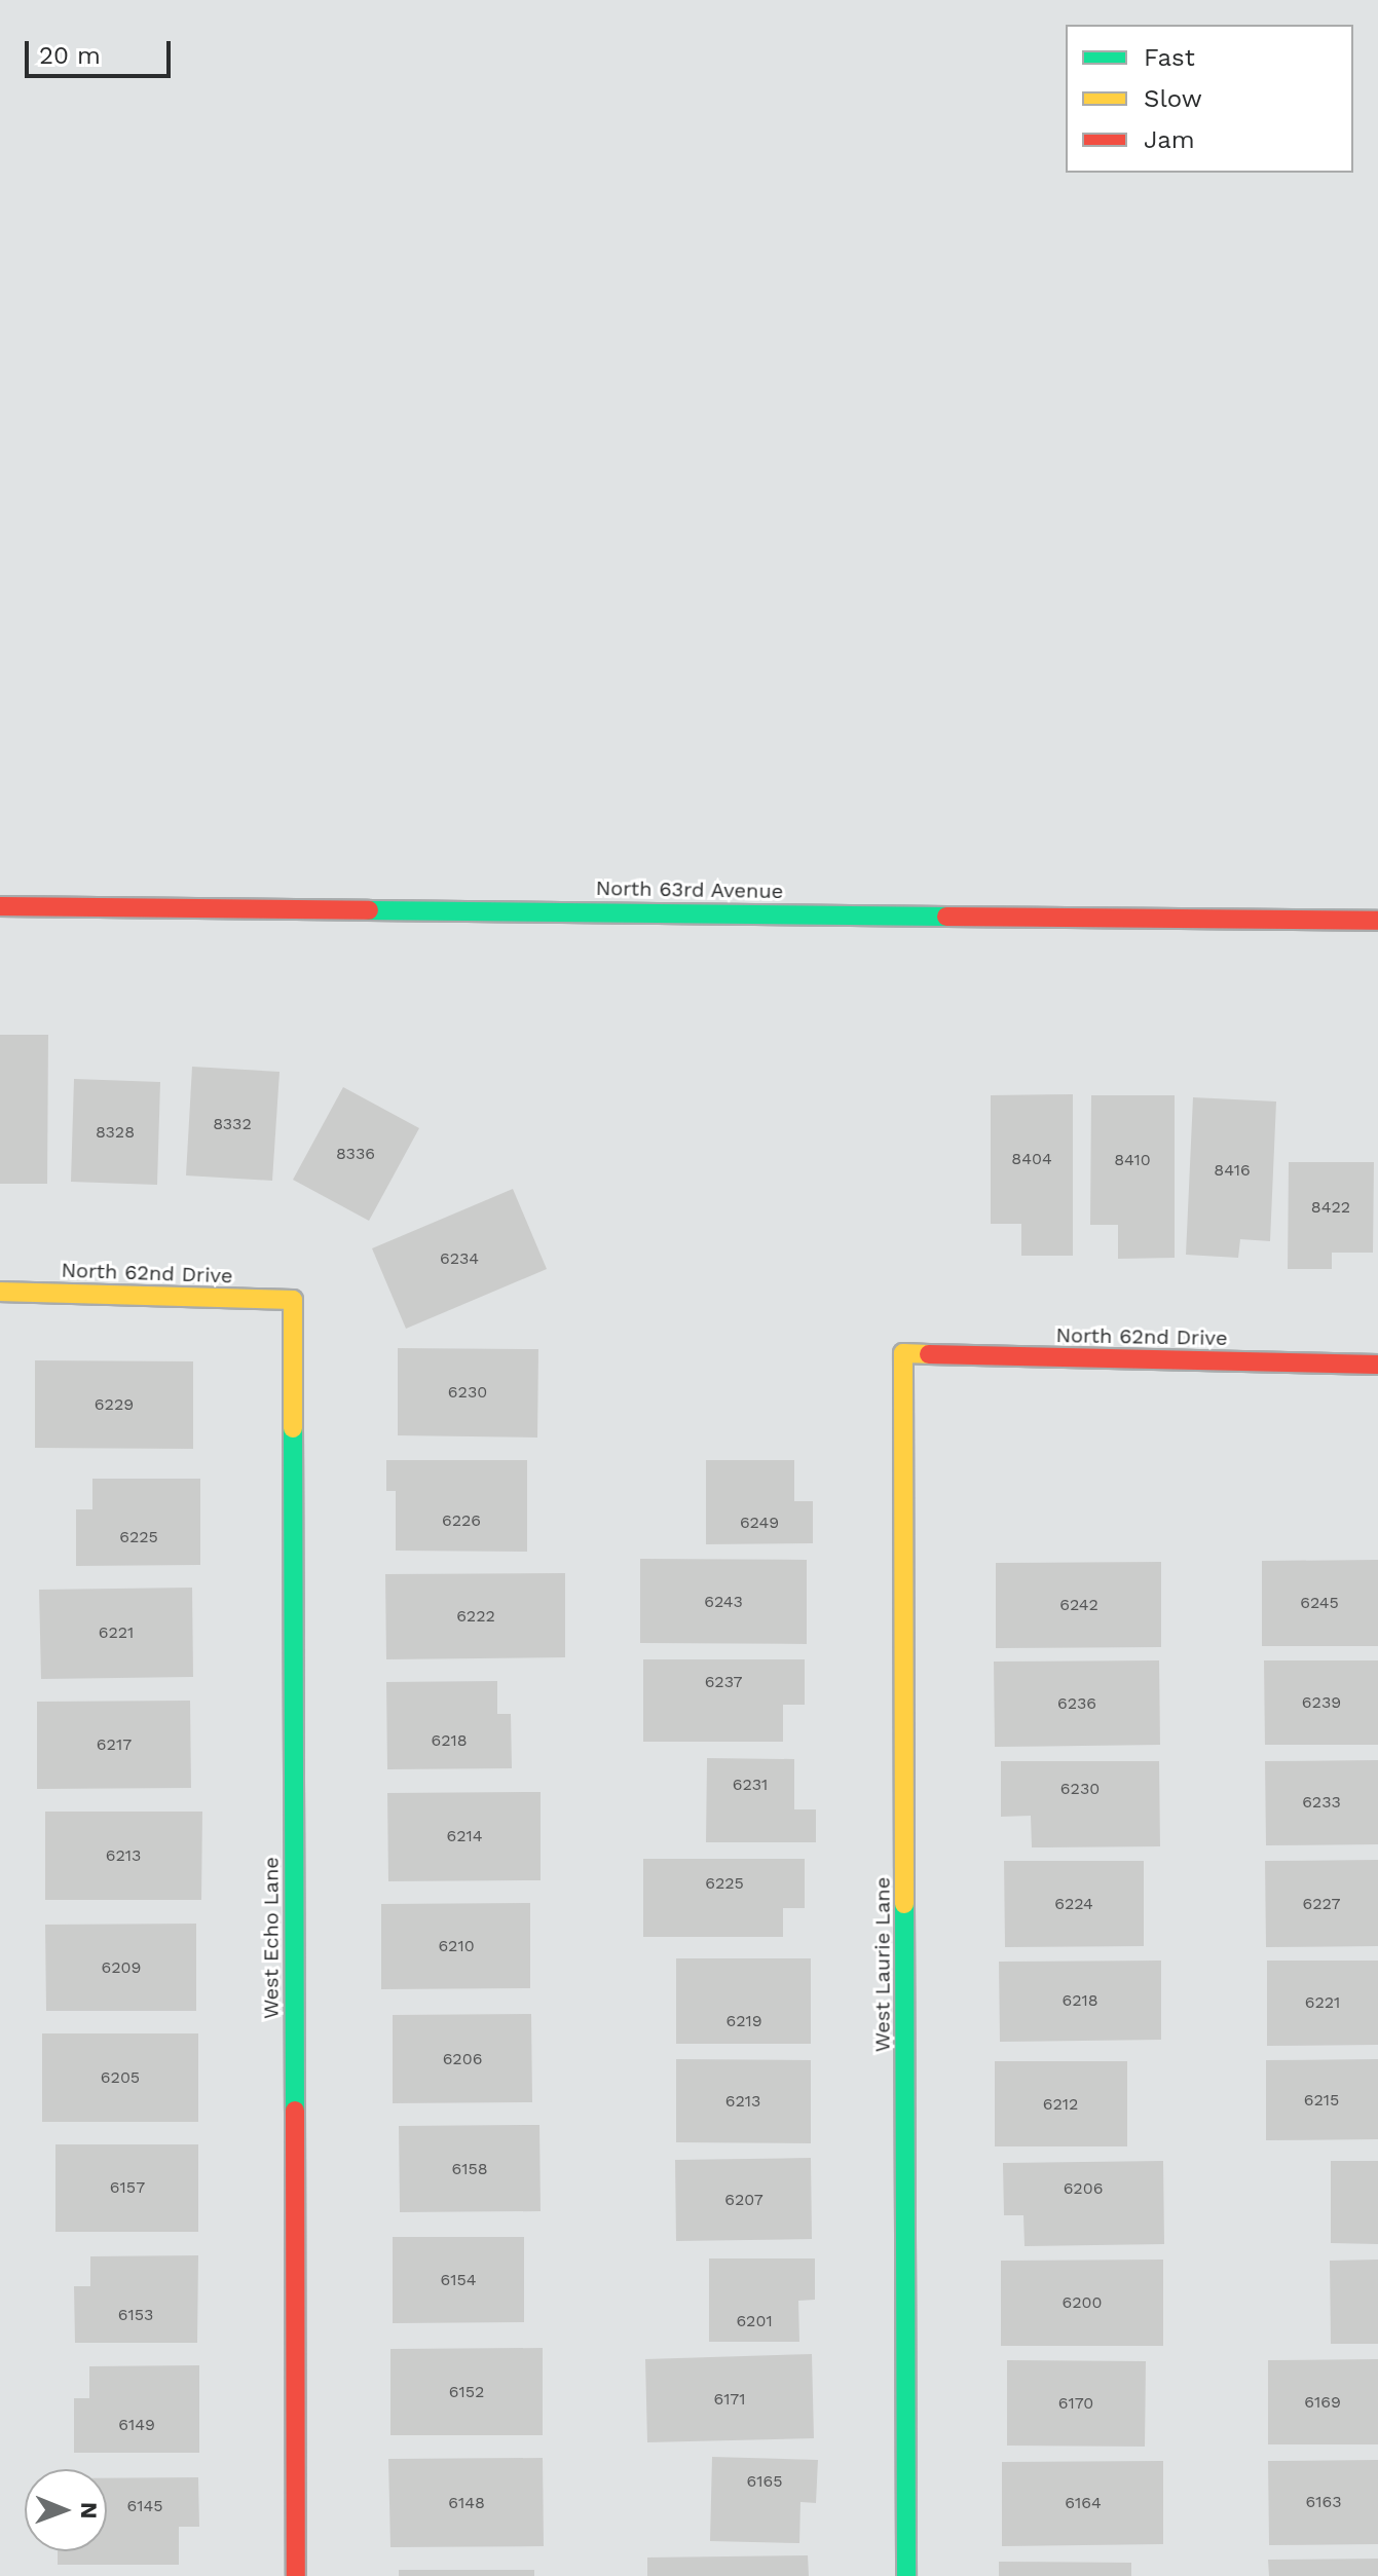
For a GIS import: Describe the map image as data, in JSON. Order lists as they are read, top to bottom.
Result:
{
  "streets": {
    "street": [
      "North 63rd Avenue",
      "North 62nd Drive",
      "West Echo Lane",
      "West Laurie Lane"
    ]
  },
  "crossings": [
    ["North 62nd Drive", "West Echo Lane"],
    ["North 62nd Drive", "West Laurie Lane"]
  ],
  "house_numbers": [
    "8332",
    "8328",
    "8336",
    "8404",
    "8410",
    "8416",
    "8422",
    "6234",
    "6230",
    "6229",
    "6226",
    "6249",
    "6225",
    "6243",
    "6245",
    "6242",
    "6222",
    "6221",
    "6237",
    "6239",
    "6236",
    "6218",
    "6217",
    "6231",
    "6230",
    "6233",
    "6214",
    "6213",
    "6225",
    "6224",
    "6227",
    "6210",
    "6209",
    "6218",
    "6221",
    "6219",
    "6206",
    "6205",
    "6215",
    "6213",
    "6212",
    "6158",
    "6157",
    "6206",
    "6207",
    "6154",
    "6200",
    "6153",
    "6201",
    "6152",
    "6171",
    "6169",
    "6170",
    "6149",
    "6165",
    "6163",
    "6148",
    "6164",
    "6145"
  ],
  "legend": ["Fast", "Slow", "Jam"],
  "scale_bar": "20 m",
  "north": "right"
}
